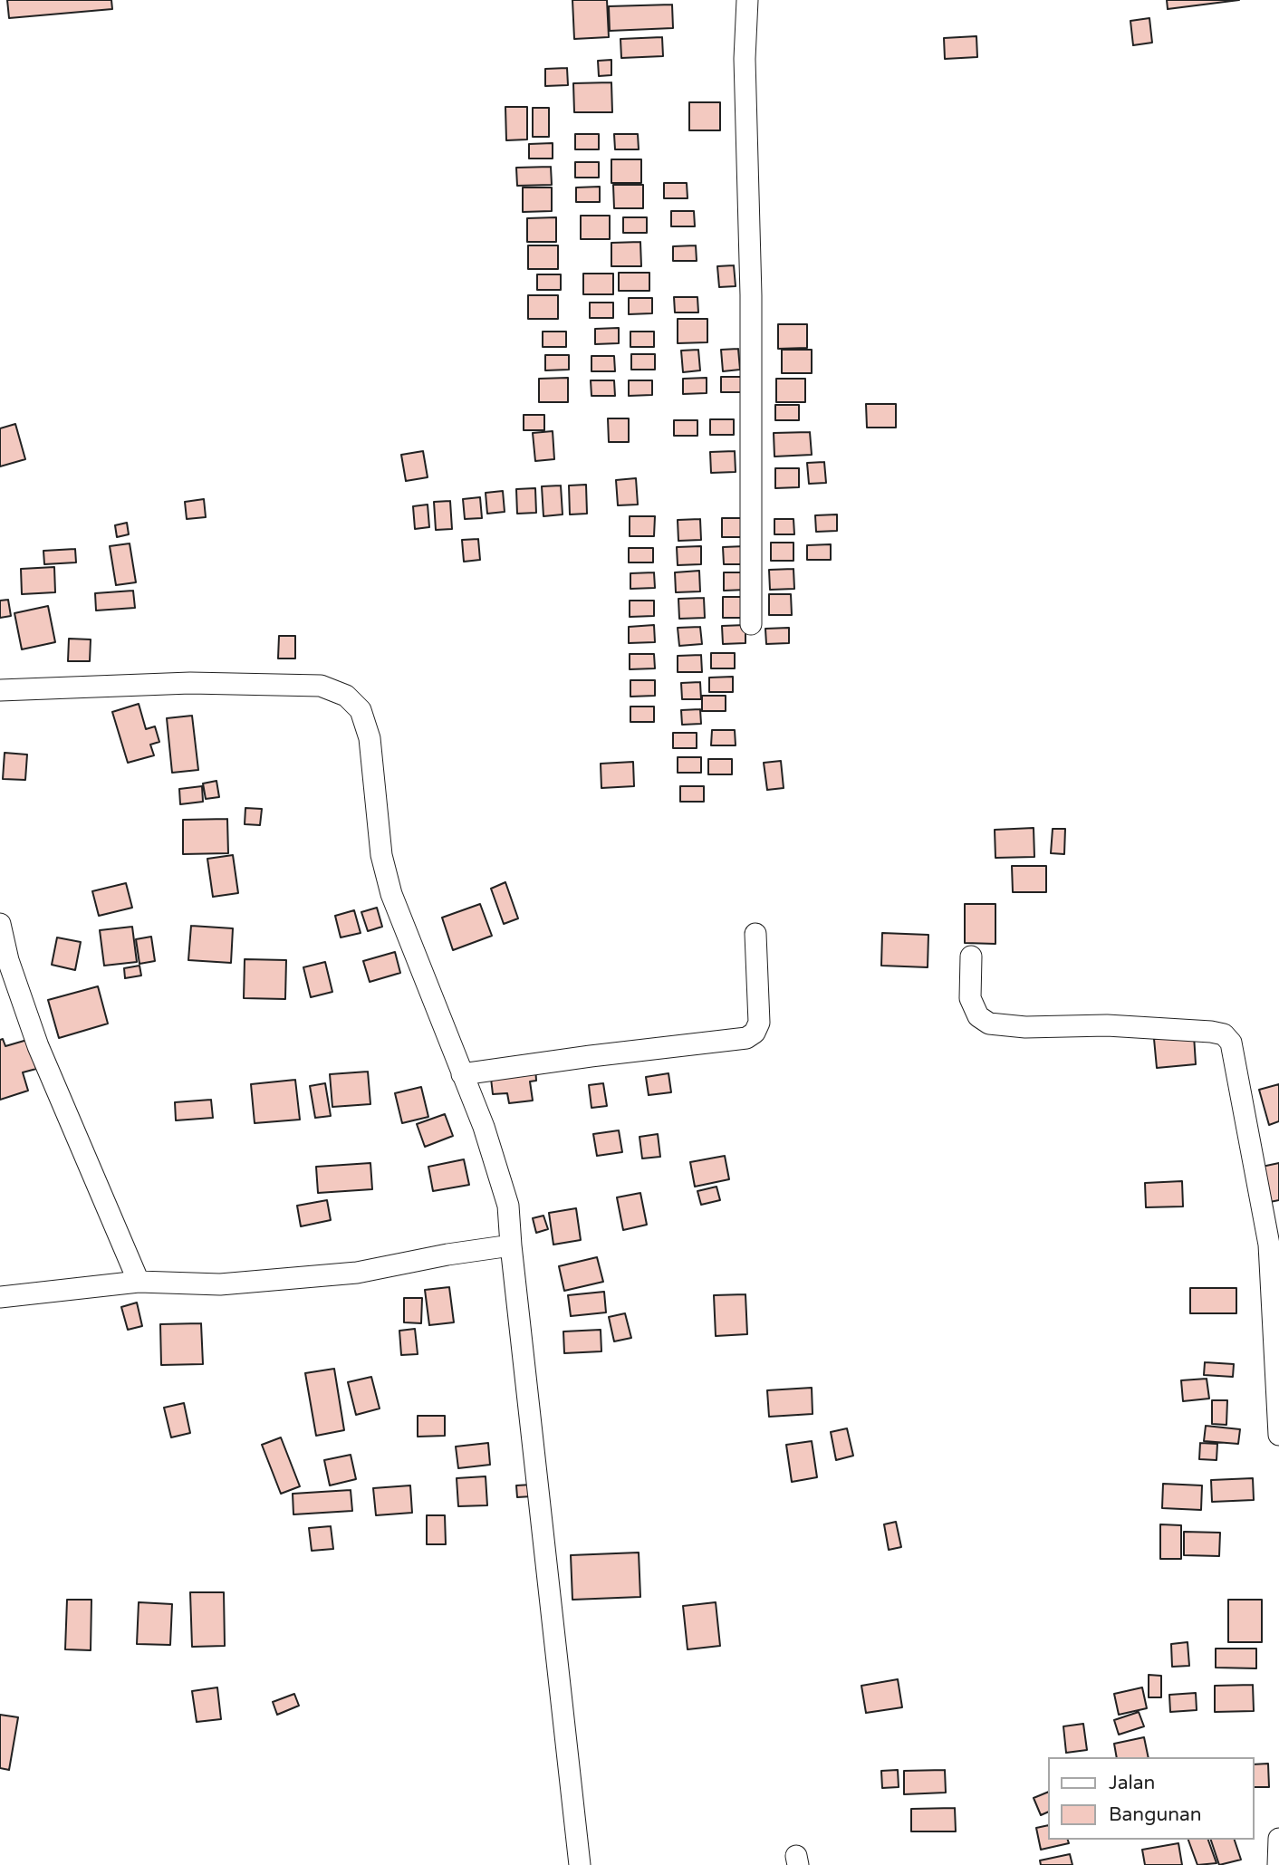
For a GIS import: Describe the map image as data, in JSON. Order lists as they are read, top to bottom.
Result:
{
  "legend": ["Jalan", "Bangunan"]
}
